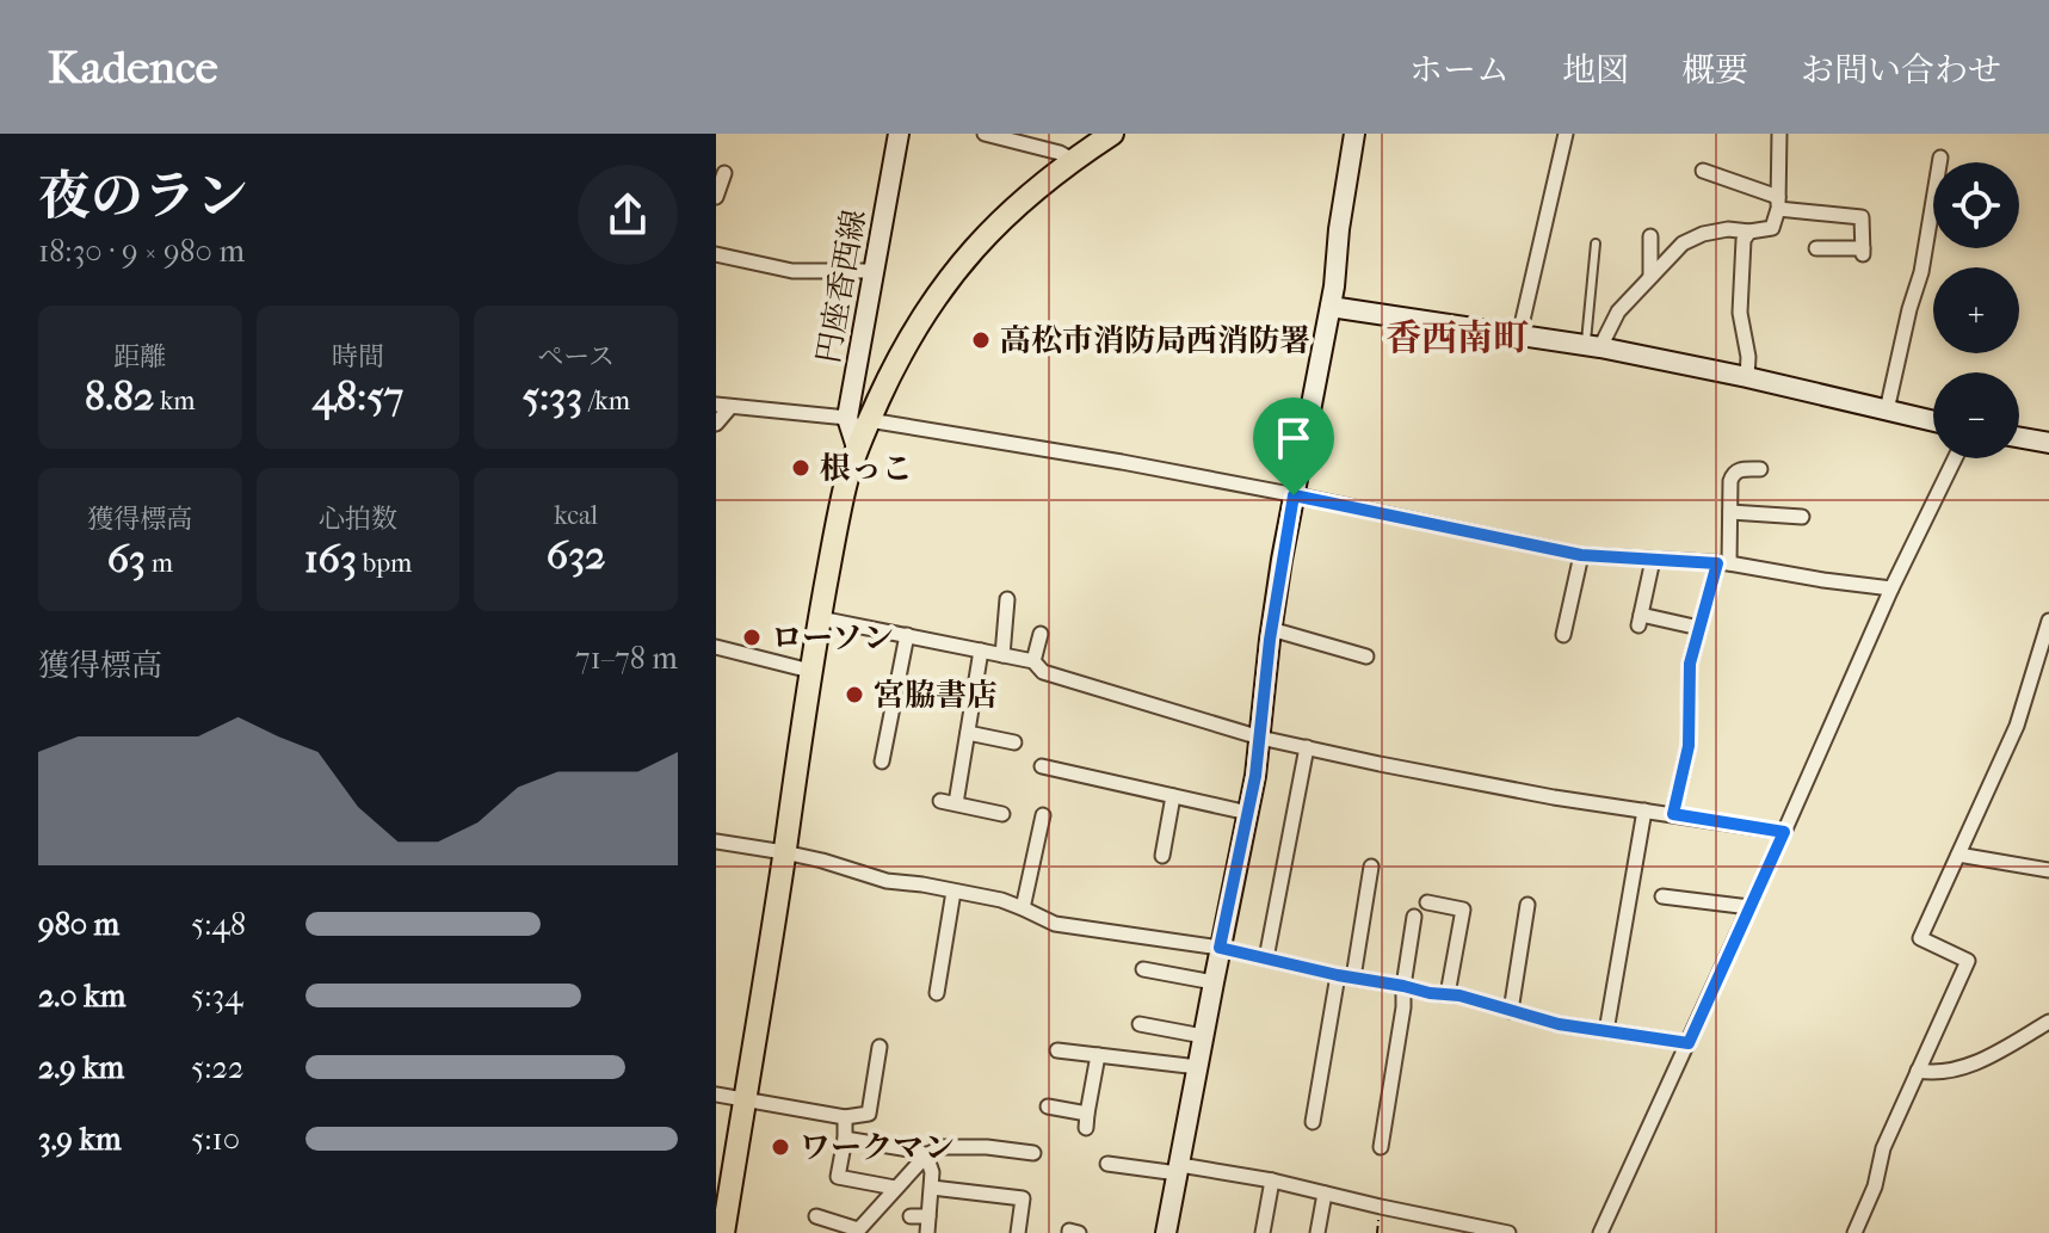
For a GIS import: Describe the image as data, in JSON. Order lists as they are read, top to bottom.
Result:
{
  "streets": {
    "street": ["円座香西線"]
  },
  "districts": ["香西南町"],
  "places": [
    "高松市消防局西消防署",
    "根っこ",
    "ローソン",
    "宮脇書店",
    "ワークマン"
  ],
  "page": {
    "header": "Kadence",
    "nav": [
      "ホーム",
      "地図",
      "概要",
      "お問い合わせ"
    ],
    "heading": ["夜のラン", "18:30 · 9 × 980 m"],
    "map_buttons": ["+", "−"],
    "stats": [
      ["距離", "8.82 km"],
      ["時間", "48:57"],
      ["ペース", "5:33 /km"],
      ["獲得標高", "63 m"],
      ["心拍数", "163 bpm"],
      ["kcal", "632"]
    ],
    "chart": ["獲得標高", "71–78 m"],
    "list": [
      {
        "name": "980 m",
        "note": "5:48"
      },
      {
        "name": "2.0 km",
        "note": "5:34"
      },
      {
        "name": "2.9 km",
        "note": "5:22"
      },
      {
        "name": "3.9 km",
        "note": "5:10"
      }
    ]
  }
}
